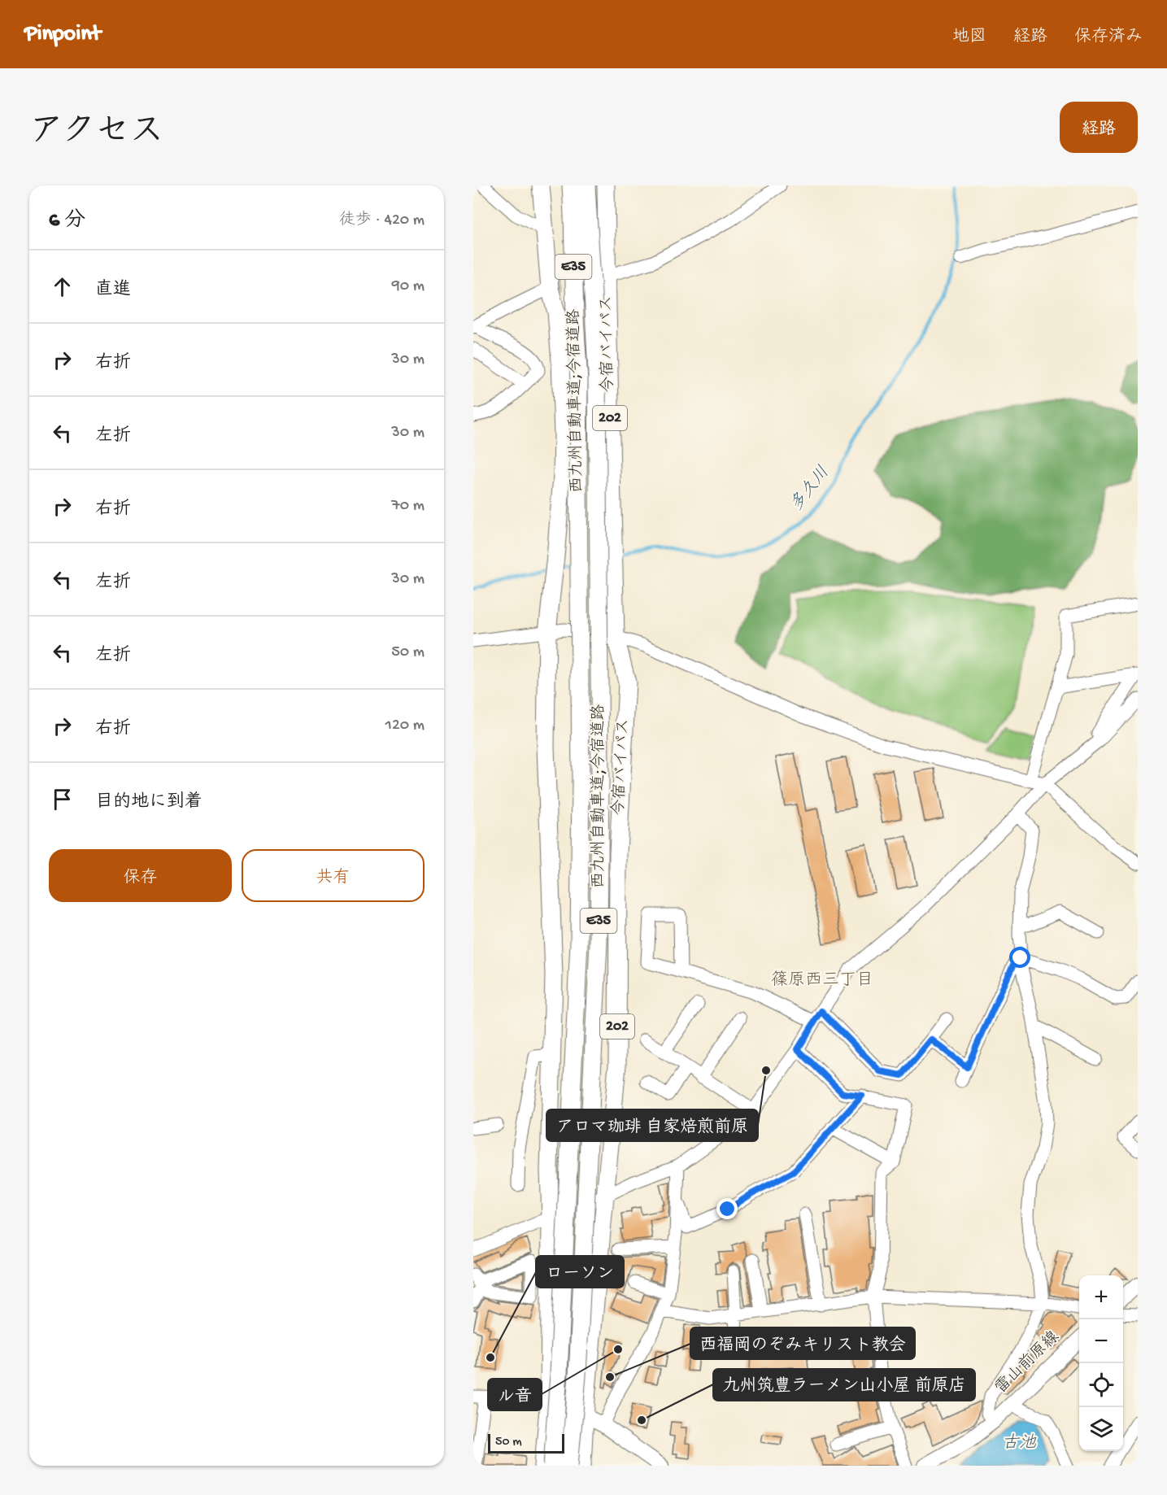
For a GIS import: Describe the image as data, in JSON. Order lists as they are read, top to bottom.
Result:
{
  "streets": {
    "highway": [
      "E35",
      "今宿バイパス",
      "西九州自動車道;今宿道路",
      "202"
    ],
    "main road": ["雷山前原線"]
  },
  "districts": ["篠原西三丁目"],
  "water": ["多久川", "古池"],
  "places": [
    "アロマ珈琲 自家焙煎前原",
    "ル音",
    "ローソン",
    "西福岡のぞみキリスト教会",
    "九州筑豊ラーメン山小屋 前原店"
  ],
  "scale_bar": "50 m",
  "page": {
    "header": "Pinpoint",
    "nav": ["地図", "経路", "保存済み"],
    "title": "アクセス",
    "buttons": [
      "経路",
      ["保存", "共有"]
    ],
    "heading": ["6 分", "徒歩 · 420 m"],
    "list": [
      ["直進", "90 m"],
      ["右折", "30 m"],
      ["左折", "30 m"],
      ["右折", "70 m"],
      ["左折", "30 m"],
      ["左折", "50 m"],
      ["右折", "120 m"],
      "目的地に到着"
    ],
    "map_buttons": ["+", "−"],
    "scale": "50 m"
  }
}
